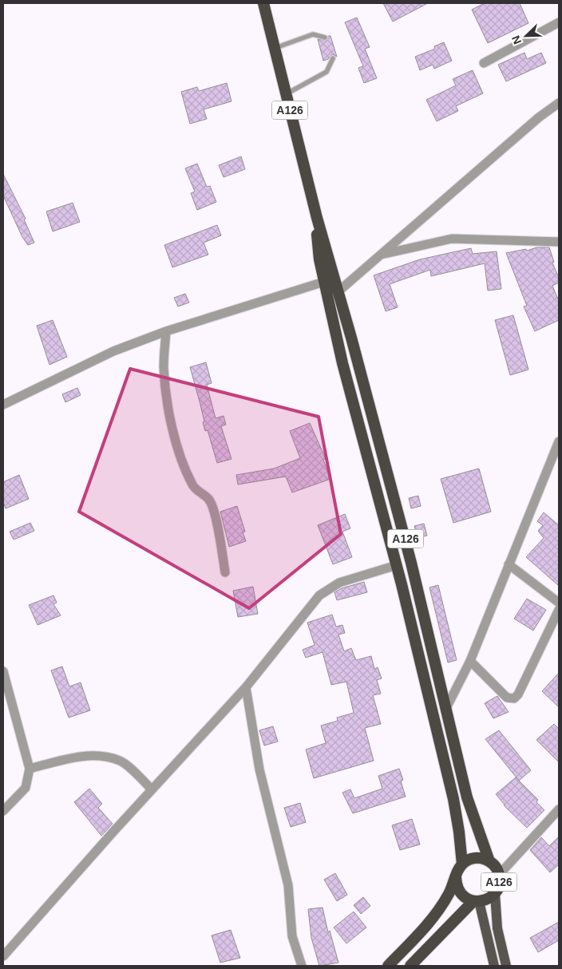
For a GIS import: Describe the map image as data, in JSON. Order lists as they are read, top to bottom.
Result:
{
  "streets": {
    "highway": ["A126"]
  },
  "north": "bottom left"
}
